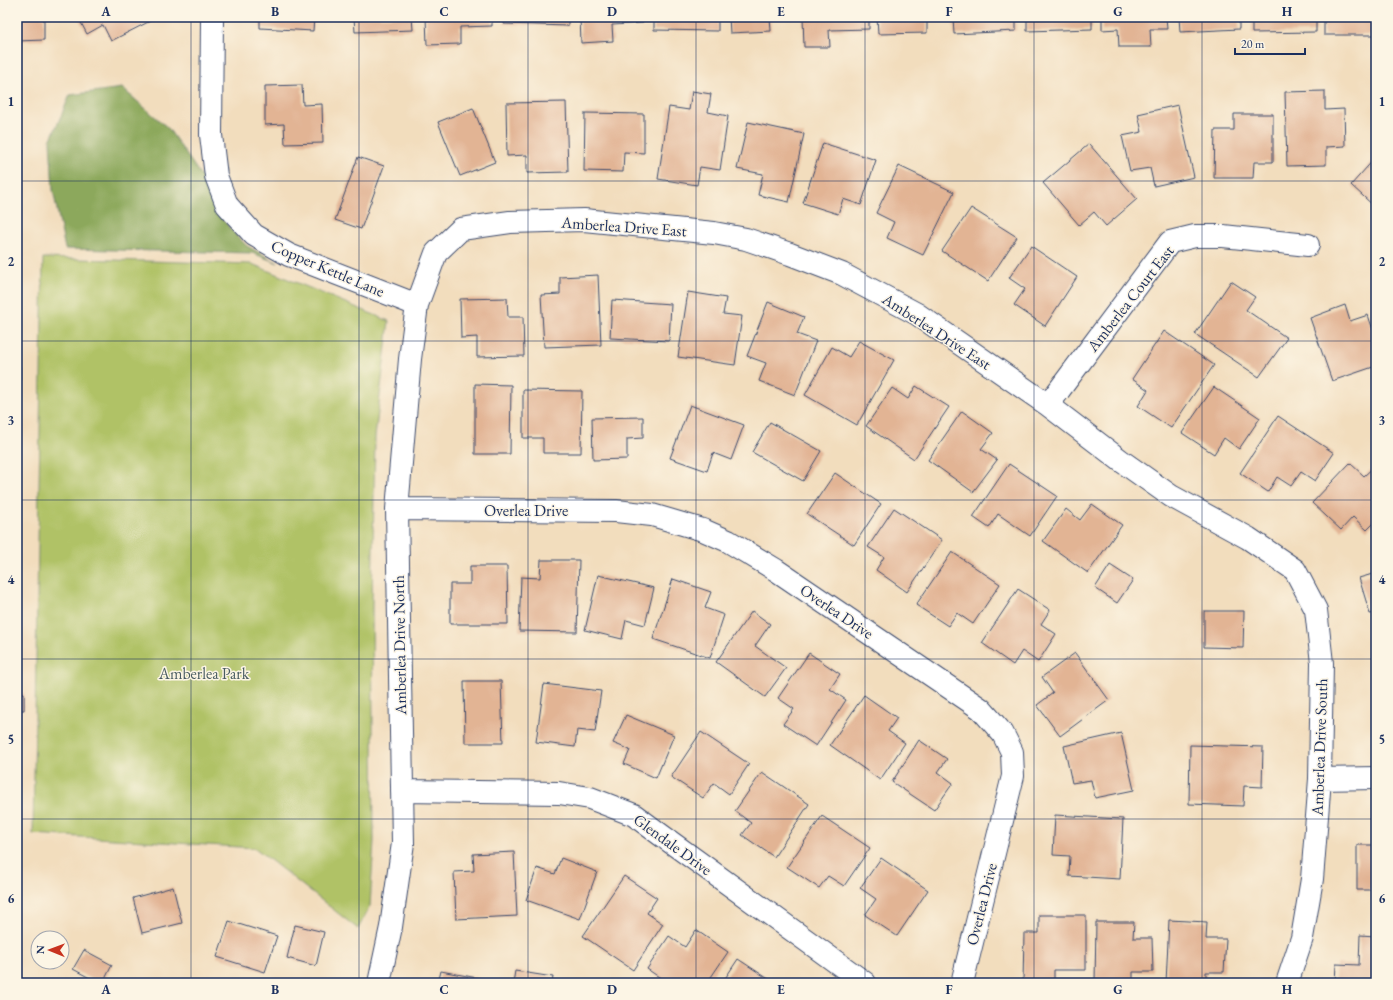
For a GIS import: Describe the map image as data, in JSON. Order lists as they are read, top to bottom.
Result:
{
  "streets": {
    "street": [
      "Amberlea Drive East",
      "Copper Kettle Lane",
      "Amberlea Court East",
      "Overlea Drive",
      "Amberlea Drive North",
      "Amberlea Drive South",
      "Glendale Drive"
    ]
  },
  "crossings": [
    ["Amberlea Drive East", "Copper Kettle Lane"],
    ["Amberlea Drive East", "Amberlea Court East"],
    ["Amberlea Drive East", "Amberlea Drive North"],
    ["Amberlea Drive East", "Amberlea Drive South"],
    ["Copper Kettle Lane", "Amberlea Drive North"],
    ["Overlea Drive", "Amberlea Drive North"],
    ["Amberlea Drive North", "Glendale Drive"]
  ],
  "parks": ["Amberlea Park"],
  "scale_bar": "20 m",
  "north": "left",
  "grid": {
    "columns": [
      "A",
      "B",
      "C",
      "D",
      "E",
      "F",
      "G",
      "H"
    ],
    "rows": [
      "1",
      "2",
      "3",
      "4",
      "5",
      "6"
    ]
  }
}
